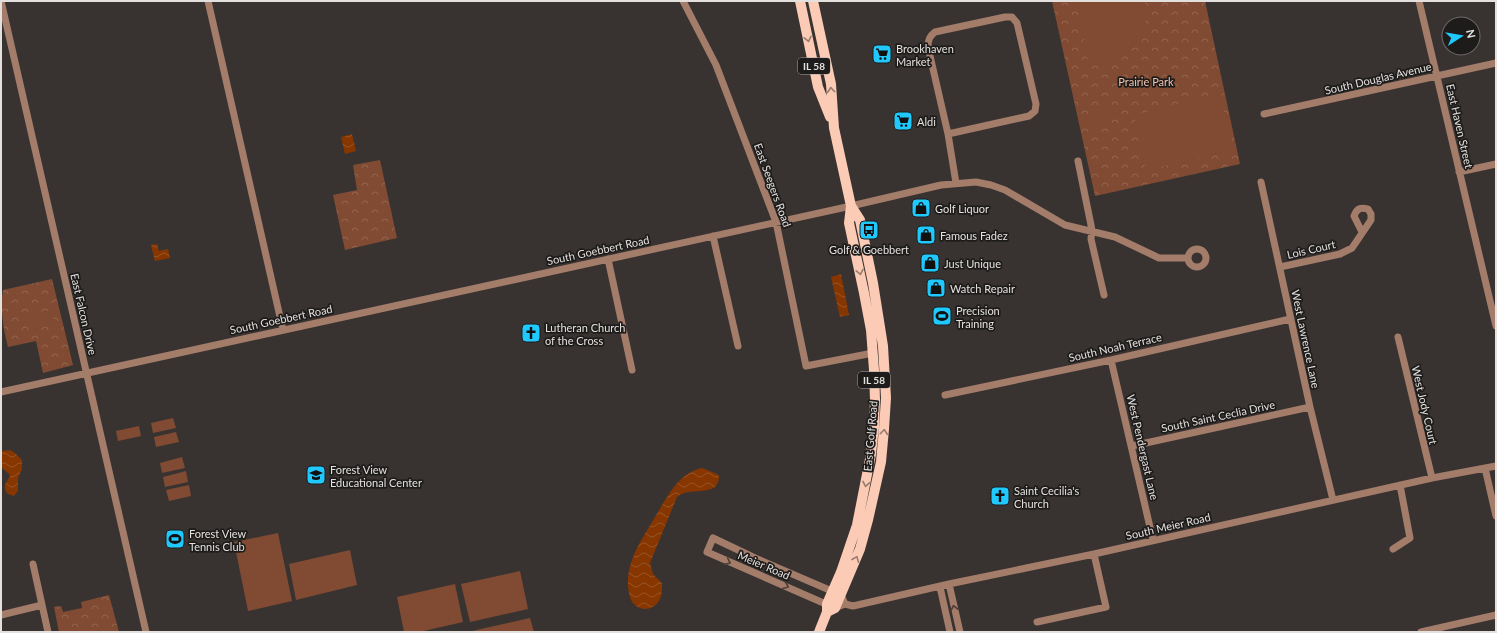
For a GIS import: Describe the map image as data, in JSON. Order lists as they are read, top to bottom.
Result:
{
  "streets": {
    "main road": ["IL 58", "East Golf Road"],
    "street": [
      "South Douglas Avenue",
      "East Haven Street",
      "East Seegers Road",
      "Lois Court",
      "South Goebbert Road",
      "East Falcon Drive",
      "West Lawrence Lane",
      "South Noah Terrace",
      "West Jody Court",
      "South Saint Ceclia Drive",
      "West Pendergast Lane",
      "South Meier Road",
      "Meier Road"
    ]
  },
  "crossings": [
    ["South Douglas Avenue", "East Haven Street"],
    ["East Seegers Road", "South Goebbert Road"],
    ["East Seegers Road", "East Golf Road"],
    ["Lois Court", "West Lawrence Lane"],
    ["South Goebbert Road", "East Falcon Drive"],
    ["South Goebbert Road", "East Golf Road"],
    ["West Lawrence Lane", "South Noah Terrace"],
    ["West Lawrence Lane", "South Saint Ceclia Drive"],
    ["West Lawrence Lane", "South Meier Road"],
    ["South Noah Terrace", "West Pendergast Lane"],
    ["West Jody Court", "South Meier Road"],
    ["South Saint Ceclia Drive", "West Pendergast Lane"],
    ["East Golf Road", "South Meier Road"],
    ["East Golf Road", "Meier Road"],
    ["West Pendergast Lane", "South Meier Road"],
    ["South Meier Road", "Meier Road"]
  ],
  "parks": ["Prairie Park"],
  "places": {
    "supermarket": ["Brookhaven Market", "Aldi"],
    "shop": [
      "Golf Liquor",
      "Famous Fadez",
      "Just Unique",
      "Watch Repair"
    ],
    "bus stop": ["Golf & Goebbert"],
    "sports": ["Precision Training", "Forest View Tennis Club"],
    "church": ["Lutheran Church of the Cross", "Saint Cecilia's Church"],
    "school or university": ["Forest View Educational Center"]
  },
  "north": "right"
}
